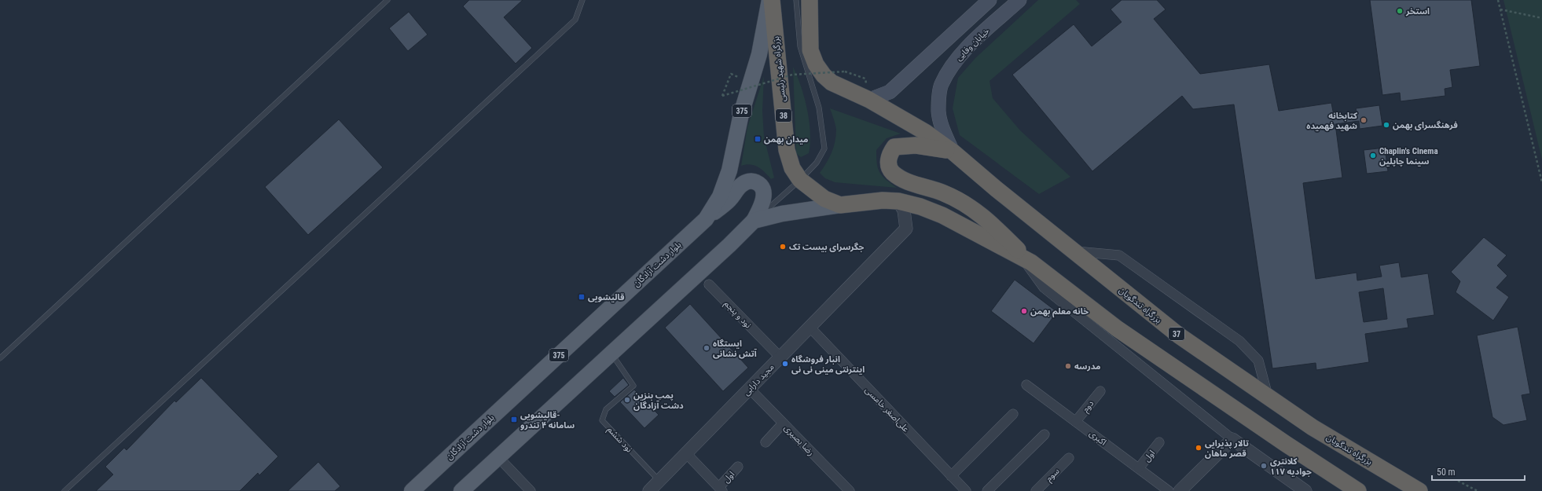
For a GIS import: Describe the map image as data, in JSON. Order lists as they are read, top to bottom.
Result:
{
  "streets": {
    "highway": [
      "بزرگراه شهید رئیسی",
      "38",
      "بزرگراه تندگویان",
      "37"
    ],
    "main road": ["خیابان وفایی", "375", "بلوار دشت آزادگان"],
    "street": [
      "نود و پنجم",
      "مجید دارابی",
      "دوم",
      "علی‌اصغر خامسی",
      "اکبری",
      "رضا بصیری",
      "اول",
      "سوم"
    ],
    "lane": ["نود ششم"]
  },
  "crossings": [
    ["خیابان وفایی", "بزرگراه تندگویان"],
    ["بزرگراه شهید رئیسی", "بلوار دشت آزادگان"],
    ["بزرگراه شهید رئیسی", "مجید دارابی"],
    ["نود و پنجم", "مجید دارابی"],
    ["مجید دارابی", "علی‌اصغر خامسی"],
    ["مجید دارابی", "نود ششم"],
    ["مجید دارابی", "رضا بصیری"],
    ["دوم", "اکبری"],
    ["اکبری", "اول"]
  ],
  "places": {
    "other": [
      "استخر",
      "کتابخانه شهید فهمیده",
      "فرهنگسرای بهمن",
      "Chaplin's Cinema سینما چاپلین",
      "جگرسرای بیست تک",
      "خانه معلم بهمن",
      "ایستگاه آتش نشانی",
      "انبار فروشگاه اینترنتی مینی نی نی",
      "مدرسه",
      "پمپ بنزین دشت آزادگان",
      "تالار پذیرایی قصر ماهان",
      "کلانتری ۱۱۷ جوادیه"
    ],
    "transit": ["میدان بهمن", "قالیشویی", "قالیشویی- سامانه ۴ تندرو"]
  },
  "scale_bar": "50 m"
}
